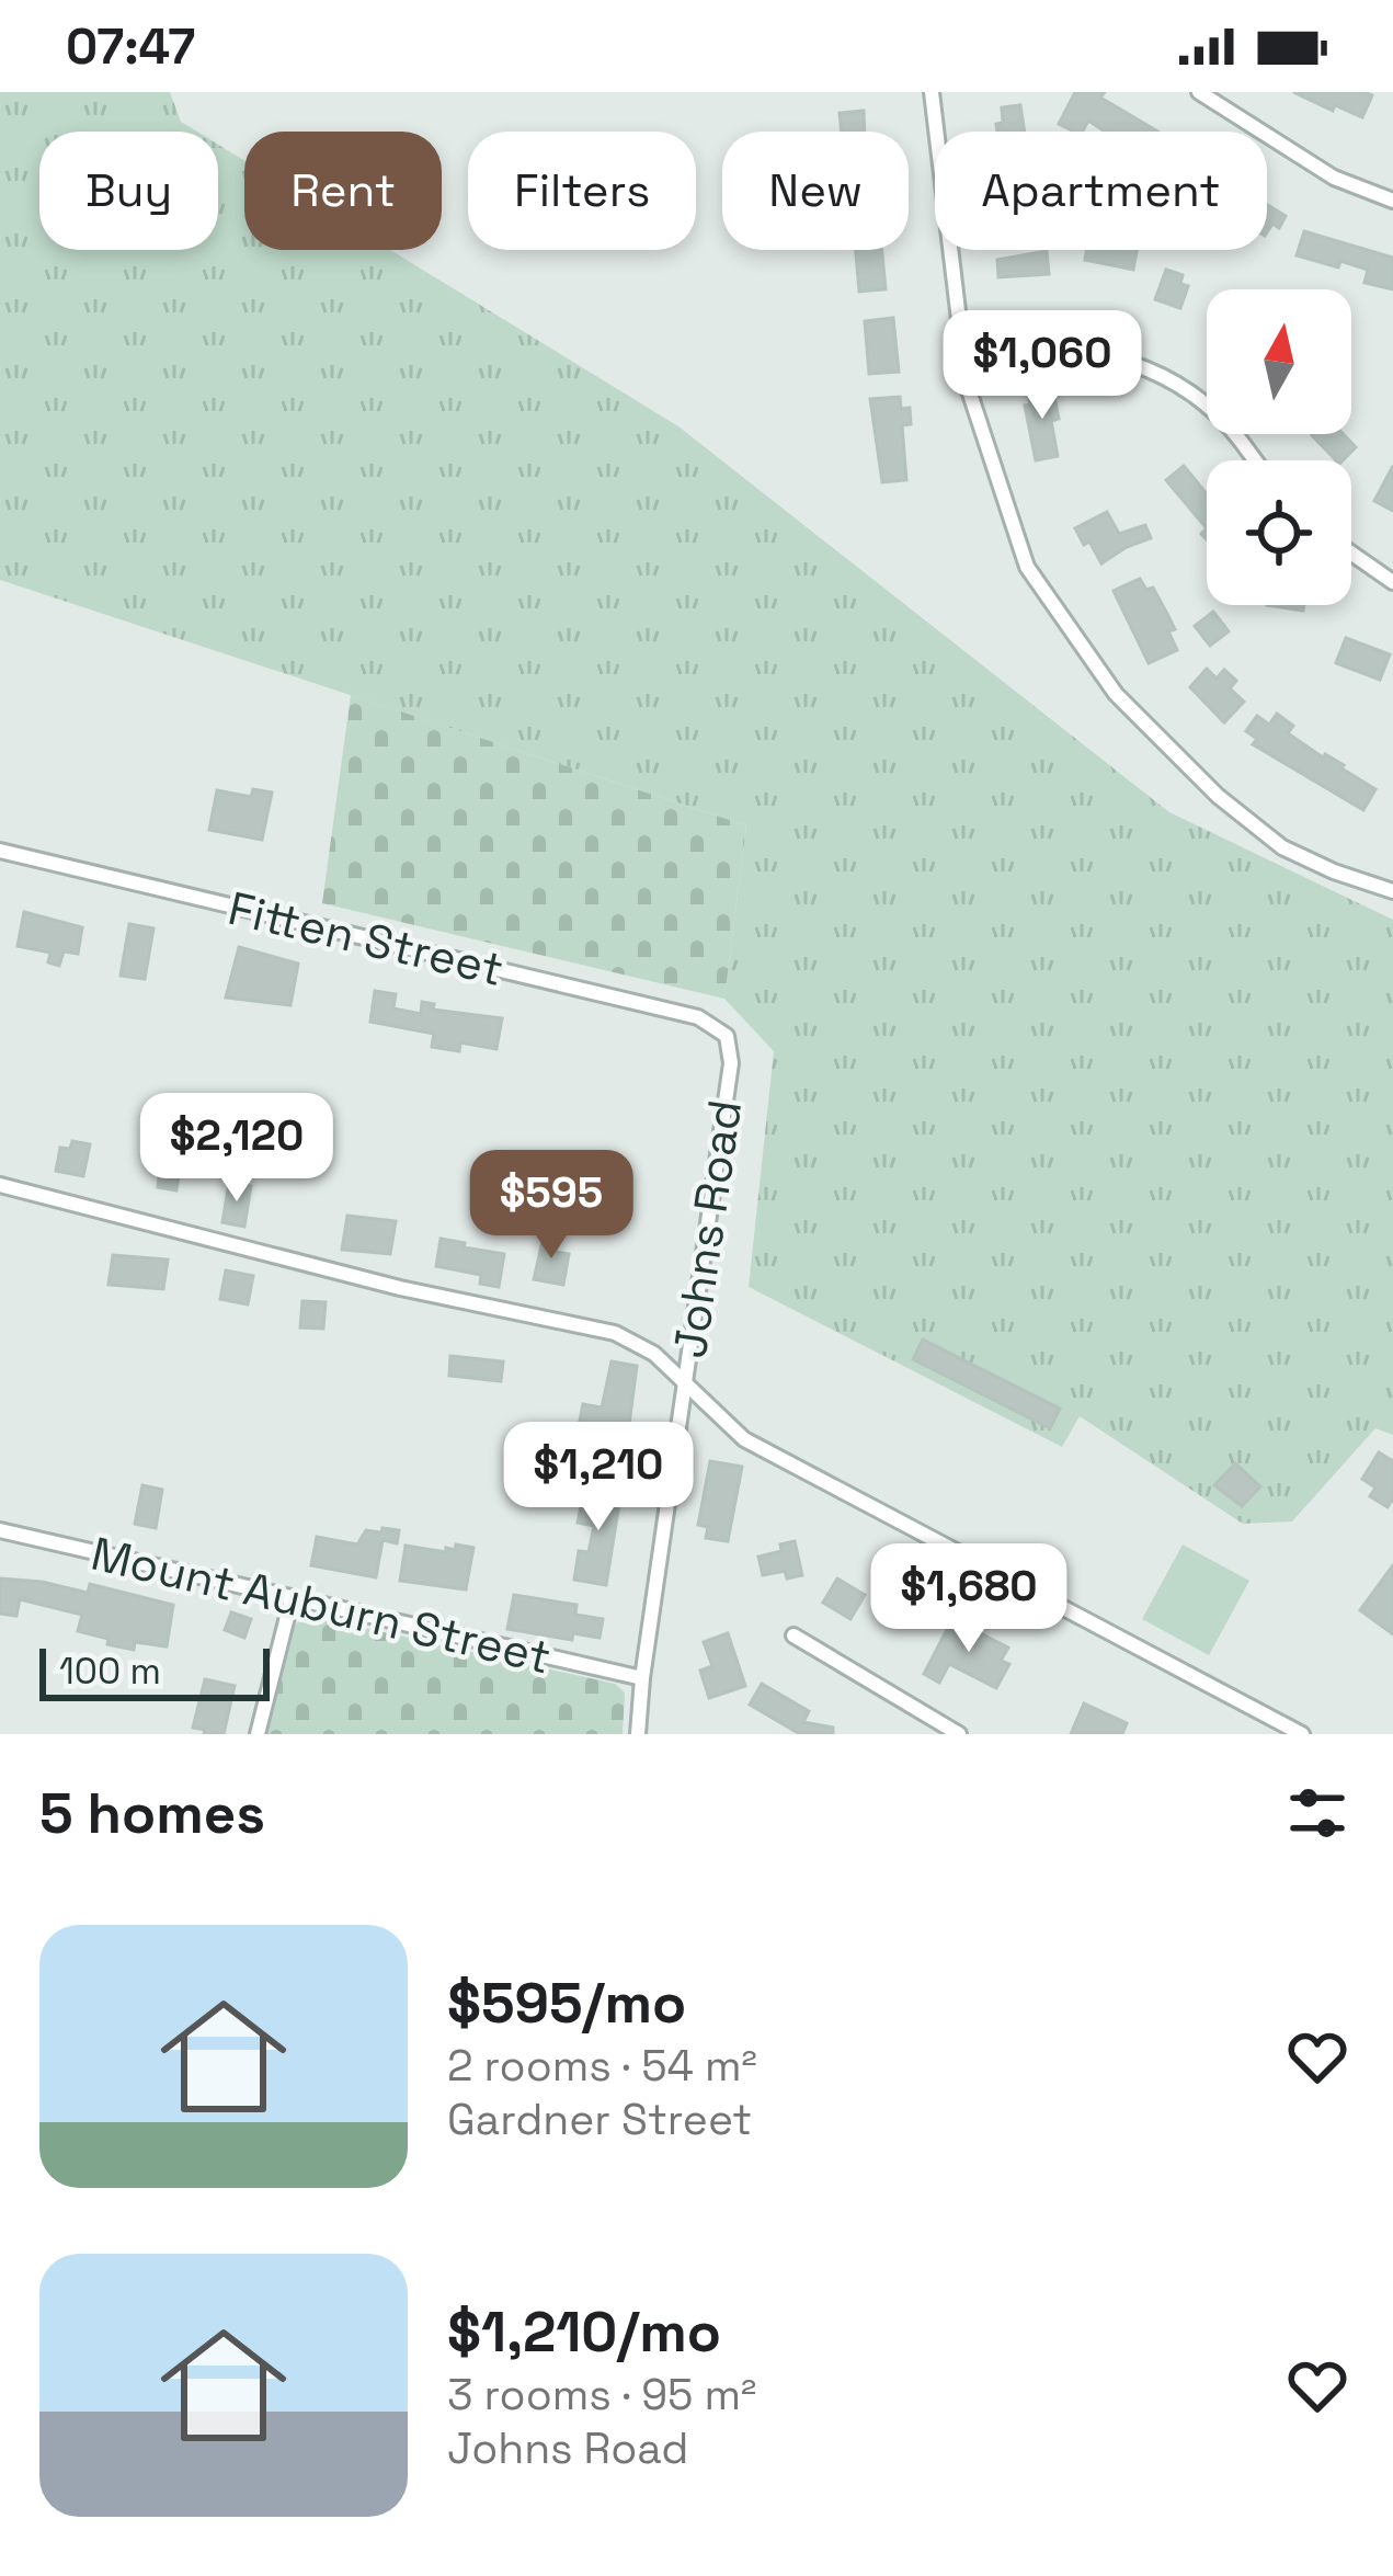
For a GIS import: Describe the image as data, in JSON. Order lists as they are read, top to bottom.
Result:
{
  "streets": {
    "street": ["Fitten Street", "Johns Road", "Mount Auburn Street"]
  },
  "crossings": [
    ["Fitten Street", "Johns Road"],
    ["Johns Road", "Mount Auburn Street"]
  ],
  "scale_bar": "100 m",
  "north": "top",
  "page": {
    "status": "07:47",
    "chip": [
      "Buy",
      "Rent",
      "Filters",
      "New",
      "Apartment"
    ],
    "price": [
      "$1,060",
      "$2,120",
      "$595",
      "$1,210",
      "$1,680"
    ],
    "scale": "100 m",
    "heading": "5 homes",
    "list": [
      {
        "name": "$595/mo",
        "note": "2 rooms · 54 m² · Gardner Street"
      },
      {
        "name": "$1,210/mo",
        "note": "3 rooms · 95 m² · Johns Road"
      }
    ]
  }
}
